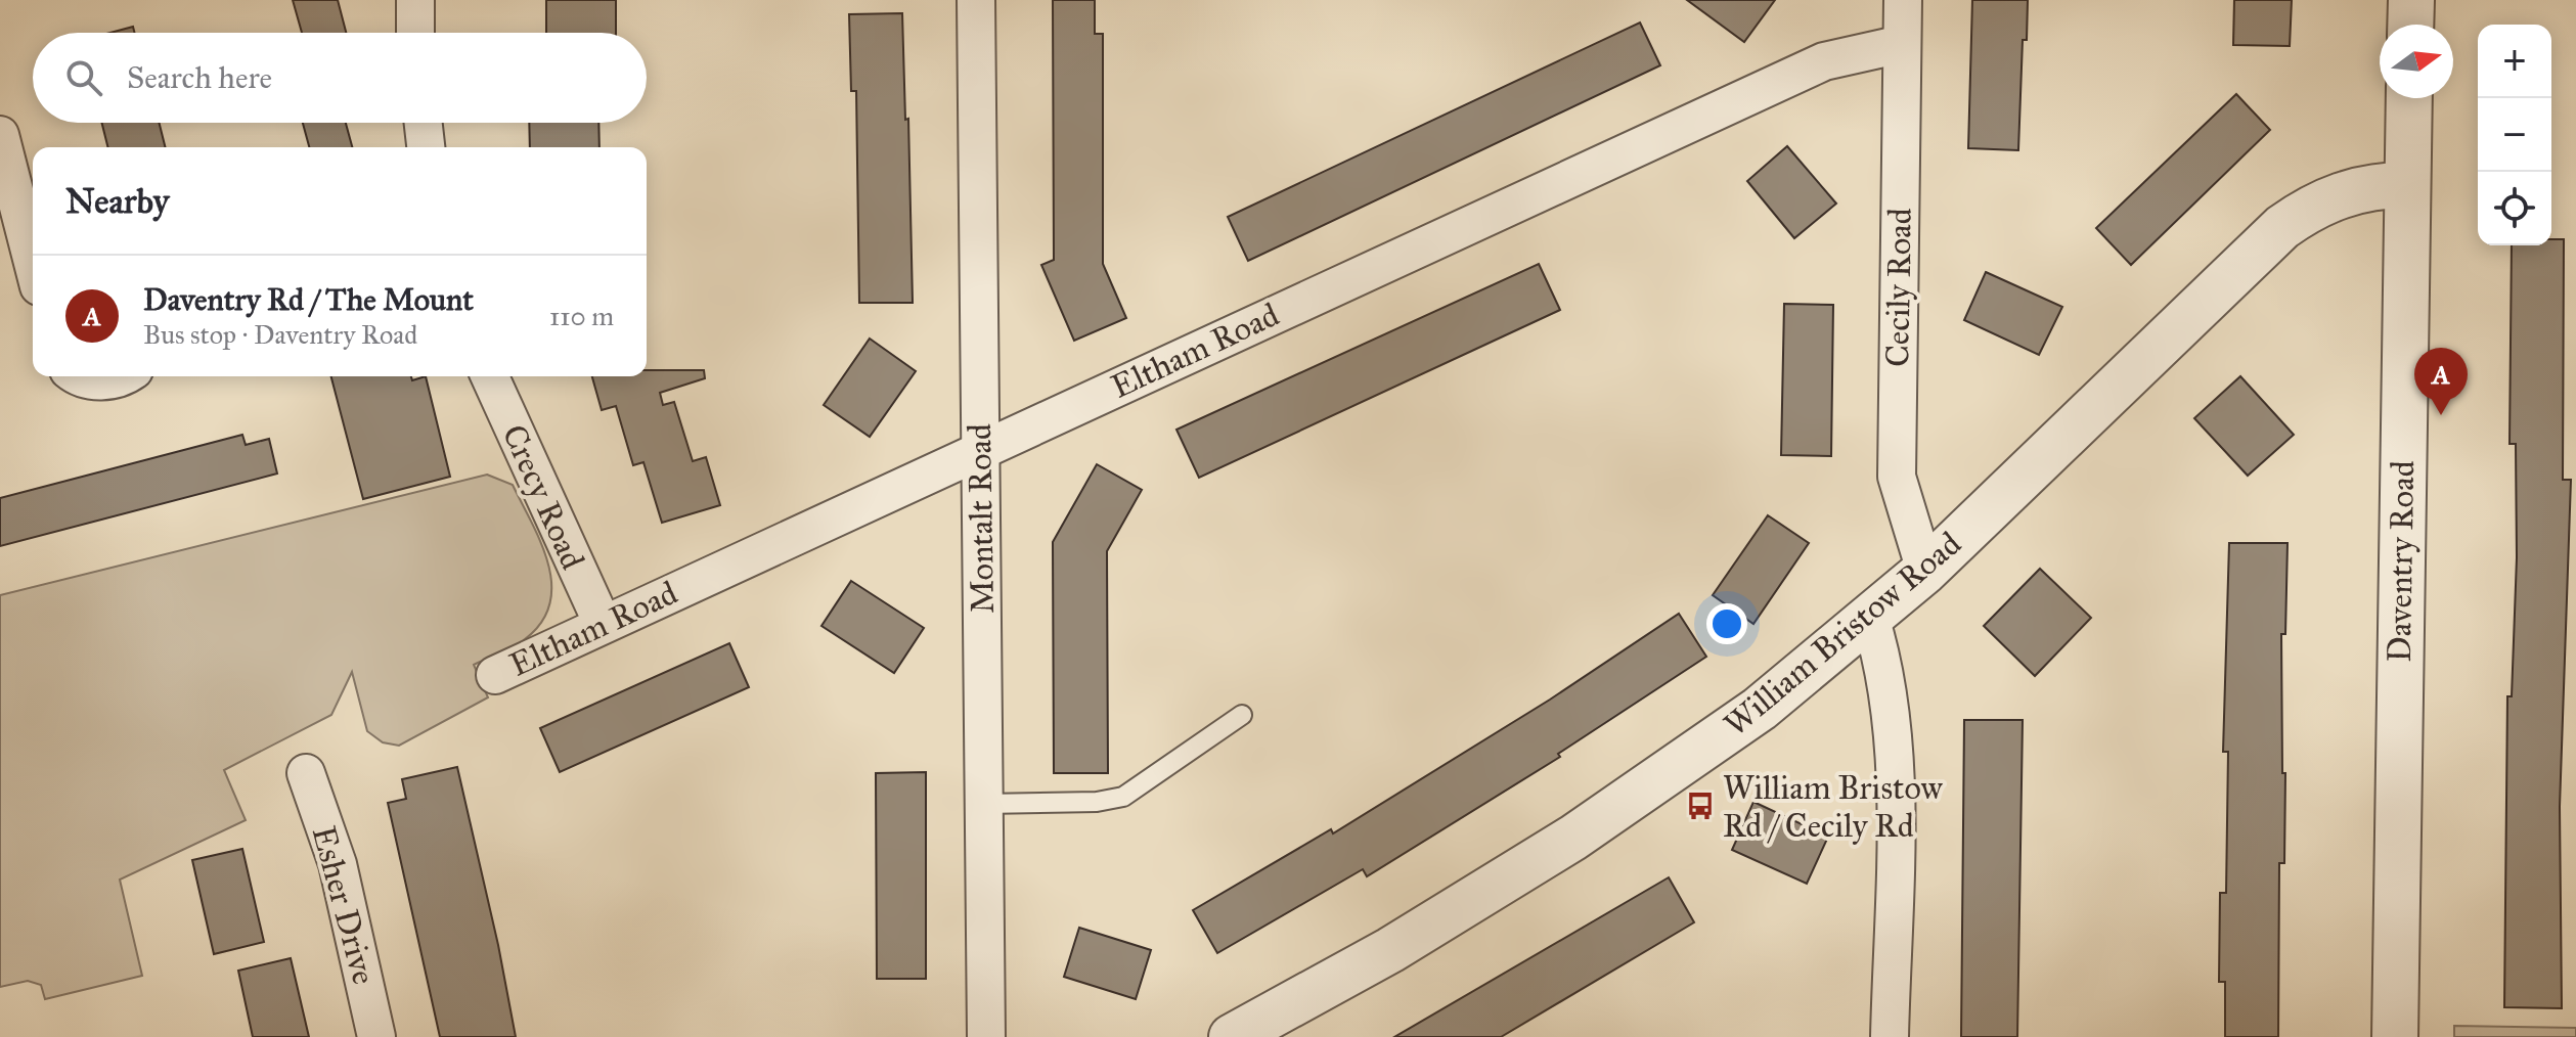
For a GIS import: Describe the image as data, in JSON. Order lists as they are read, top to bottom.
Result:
{
  "streets": {
    "street": [
      "Cecily Road",
      "Eltham Road",
      "Crecy Road",
      "Montalt Road",
      "Daventry Road",
      "William Bristow Road",
      "Esher Drive"
    ]
  },
  "crossings": [
    ["Cecily Road", "Eltham Road"],
    ["Cecily Road", "William Bristow Road"],
    ["Eltham Road", "Crecy Road"],
    ["Eltham Road", "Montalt Road"],
    ["Daventry Road", "William Bristow Road"]
  ],
  "places": {
    "bus stop": ["William Bristow Rd / Cecily Rd"]
  },
  "north": "right",
  "page": {
    "map_buttons": ["+", "−"],
    "search": "Search here",
    "heading": "Nearby",
    "list": [
      {
        "mark": "A",
        "name": "Daventry Rd / The Mount",
        "note": "Bus stop · Daventry Road",
        "value": "110 m"
      }
    ],
    "pins": "A"
  }
}
